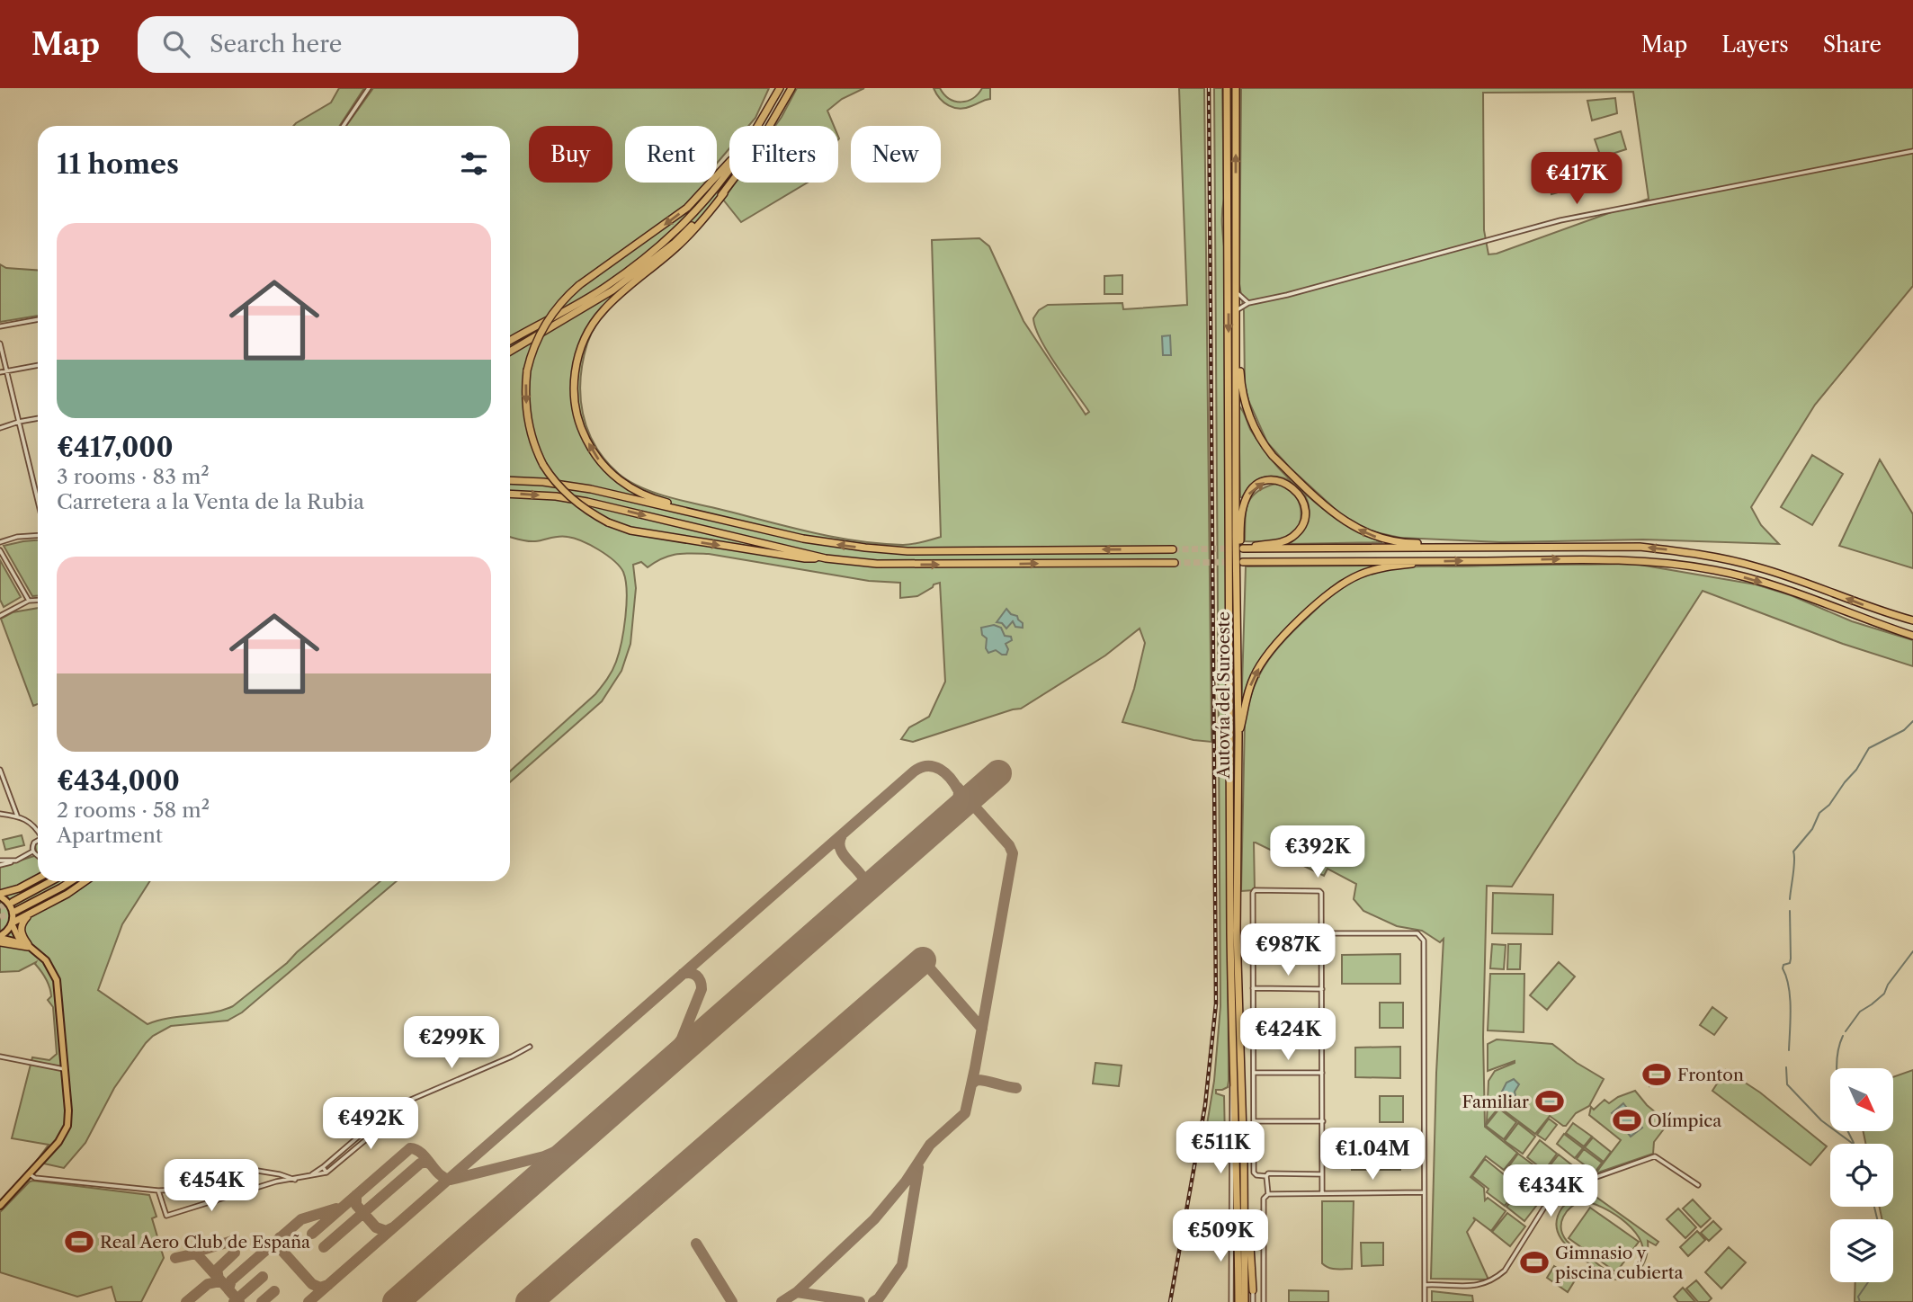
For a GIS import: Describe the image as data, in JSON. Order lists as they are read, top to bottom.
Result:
{
  "streets": {
    "highway": ["Autovía del Suroeste"]
  },
  "places": {
    "sports": [
      "Fronton",
      "Familiar",
      "Olímpica",
      "Real Aero Club de España",
      "Gimnasio y piscina cubierta"
    ]
  },
  "north": "bottom right",
  "page": {
    "header": "Map",
    "search": "Search here",
    "nav": ["Map", "Layers", "Share"],
    "chip": [
      "Buy",
      "Rent",
      "Filters",
      "New"
    ],
    "heading": "11 homes",
    "price": [
      "€417K",
      "€392K",
      "€987K",
      "€424K",
      "€299K",
      "€492K",
      "€511K",
      "€1.04M",
      "€454K",
      "€434K",
      "€509K"
    ],
    "list": [
      {
        "name": "€417,000",
        "note": "3 rooms · 83 m² · Carretera a la Venta de la Rubia"
      },
      {
        "name": "€434,000",
        "note": "2 rooms · 58 m² · Apartment"
      }
    ]
  }
}
